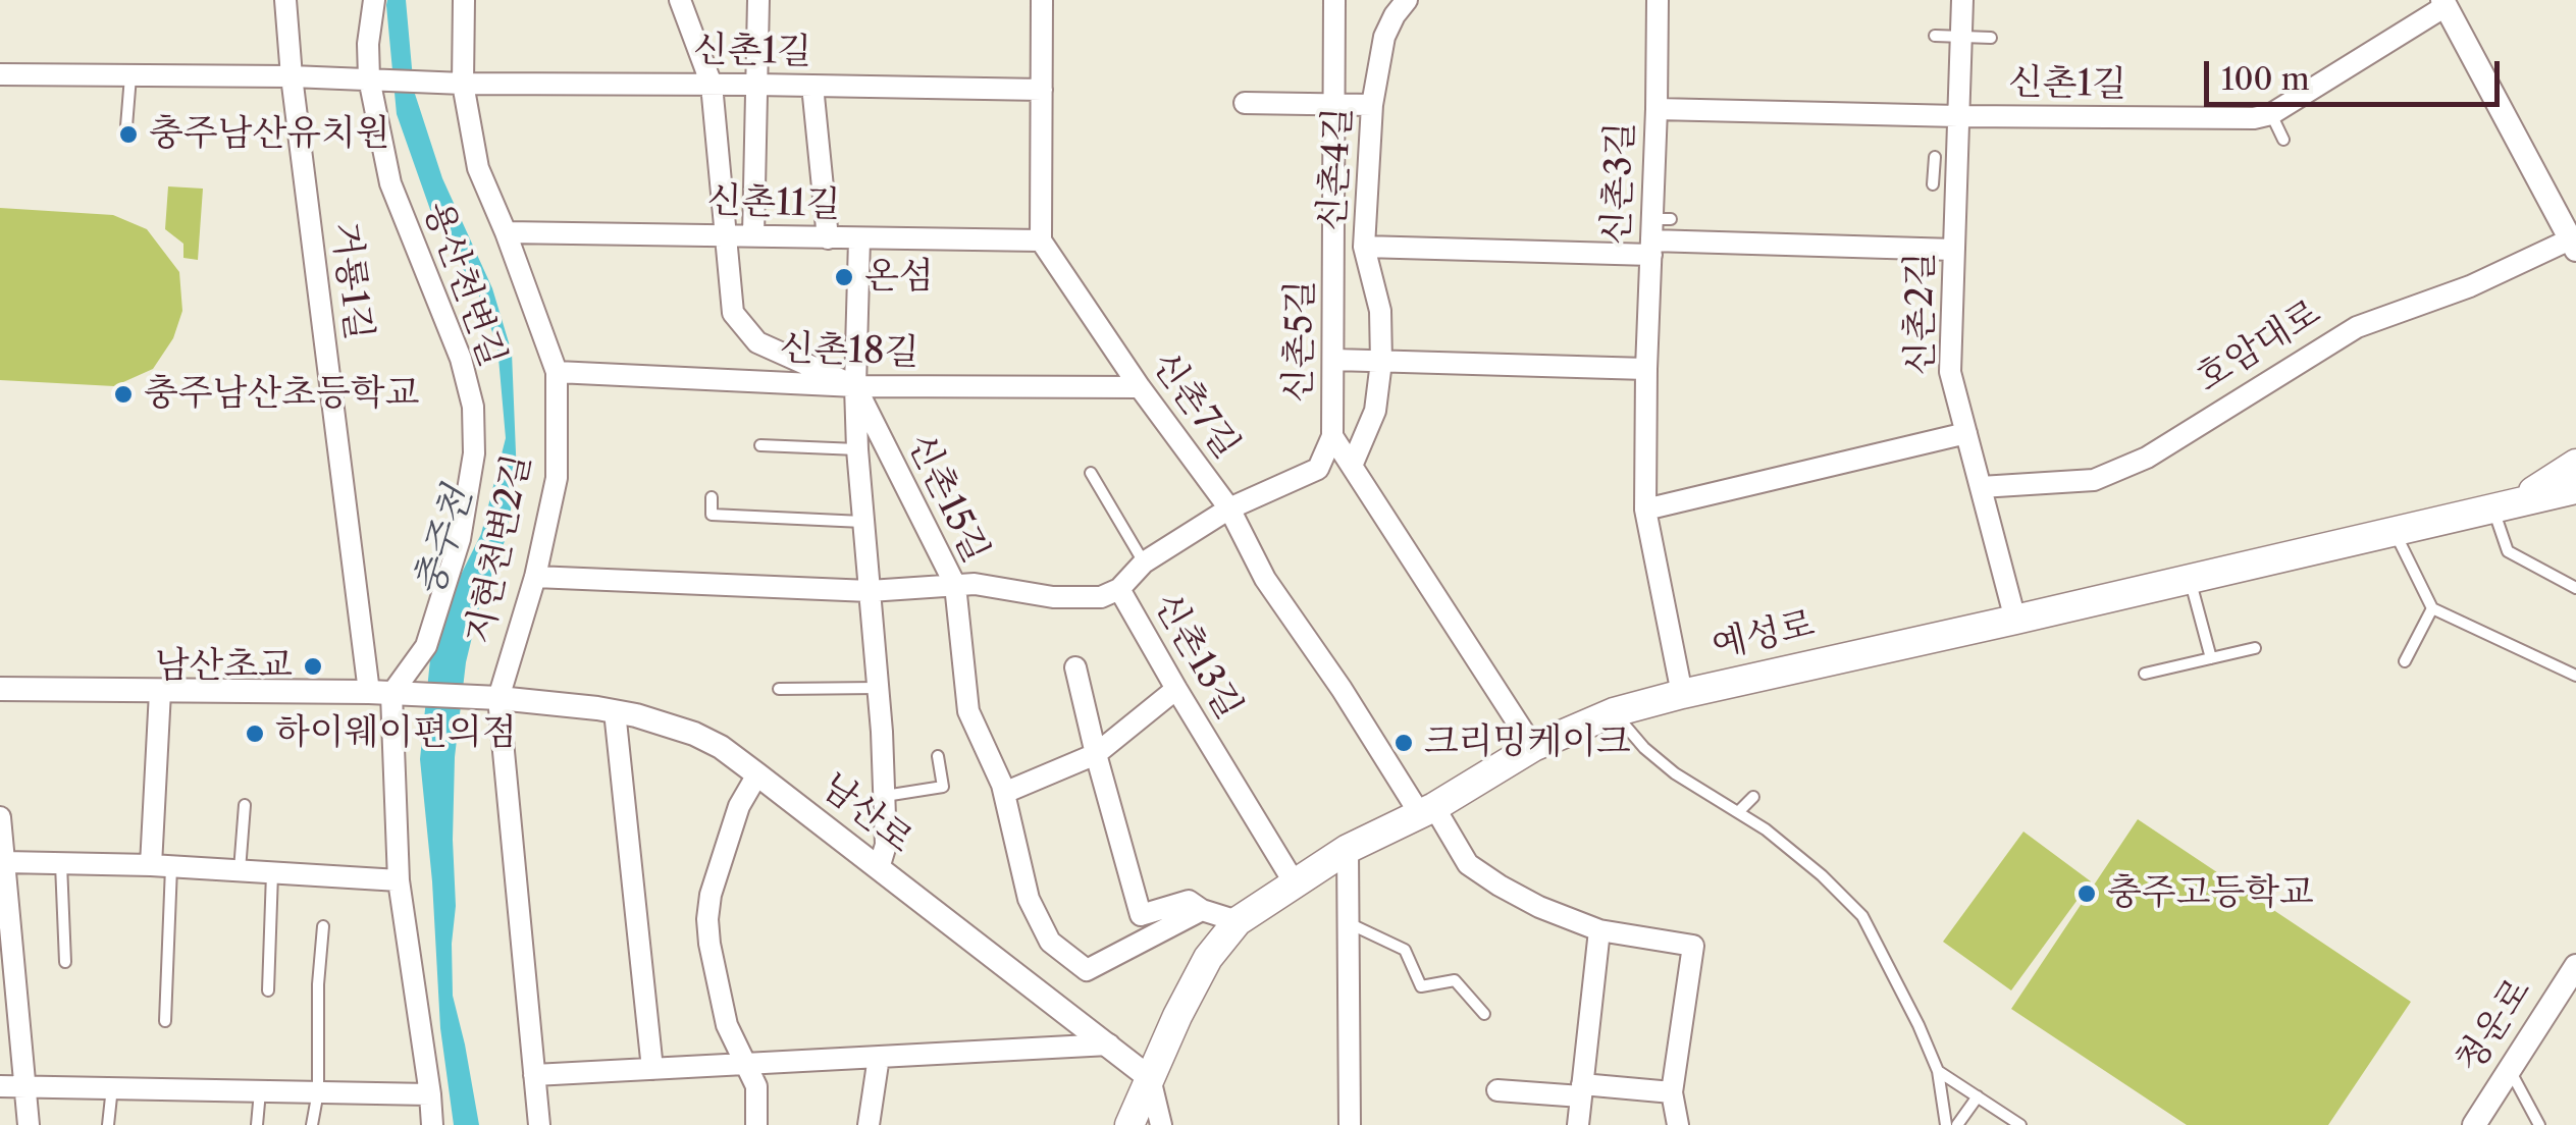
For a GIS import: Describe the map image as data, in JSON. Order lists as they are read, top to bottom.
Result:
{
  "streets": {
    "main road": ["예성로"],
    "street": [
      "신촌1길",
      "신촌4길",
      "신촌3길",
      "신촌11길",
      "거룡1길",
      "용산천변길",
      "신촌2길",
      "신촌5길",
      "호암대로",
      "신촌18길",
      "신촌7길",
      "신촌15길",
      "지현천변2길",
      "신촌13길",
      "남산로",
      "청운로"
    ]
  },
  "crossings": [
    ["신촌1길", "신촌3길"],
    ["신촌1길", "거룡1길"],
    ["신촌1길", "용산천변길"],
    ["신촌1길", "신촌2길"],
    ["신촌1길", "호암대로"],
    ["신촌1길", "지현천변2길"],
    ["신촌4길", "신촌5길"],
    ["신촌3길", "예성로"],
    ["신촌11길", "신촌7길"],
    ["신촌11길", "지현천변2길"],
    ["거룡1길", "용산천변길"],
    ["거룡1길", "남산로"],
    ["용산천변길", "남산로"],
    ["신촌2길", "호암대로"],
    ["신촌2길", "예성로"],
    ["신촌5길", "예성로"],
    ["신촌5길", "신촌13길"],
    ["신촌18길", "신촌7길"],
    ["신촌18길", "신촌15길"],
    ["신촌18길", "지현천변2길"],
    ["신촌7길", "예성로"],
    ["신촌7길", "신촌13길"],
    ["지현천변2길", "남산로"],
    ["예성로", "신촌13길"],
    ["예성로", "남산로"]
  ],
  "water": ["충주천"],
  "places": [
    "충주남산유치원",
    "온섬",
    "충주남산초등학교",
    "남산초교",
    "하이웨이편의점",
    "크리밍케이크",
    "충주고등학교"
  ],
  "scale_bar": "100 m"
}
